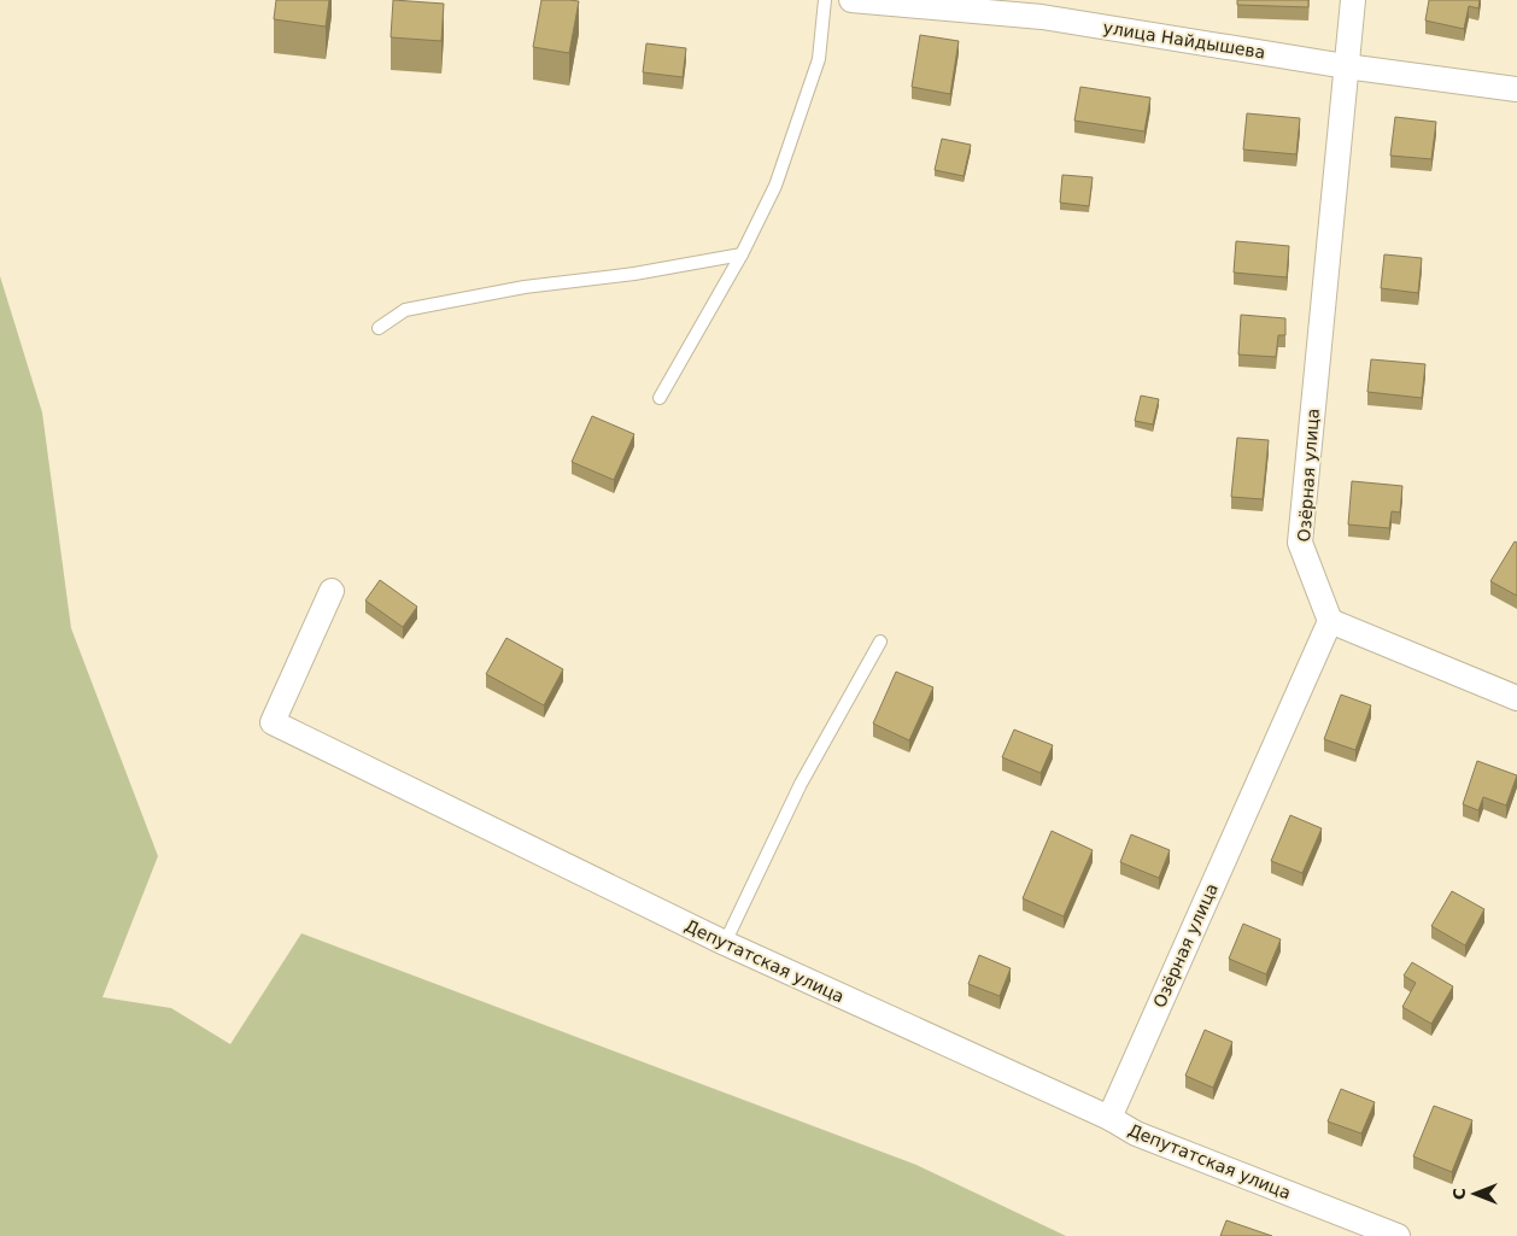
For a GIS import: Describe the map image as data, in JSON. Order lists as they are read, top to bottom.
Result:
{
  "streets": {
    "street": ["улица Найдышева", "Озёрная улица", "Депутатская улица"]
  },
  "crossings": [
    ["улица Найдышева", "Озёрная улица"],
    ["Озёрная улица", "Депутатская улица"]
  ],
  "north": "left"
}
